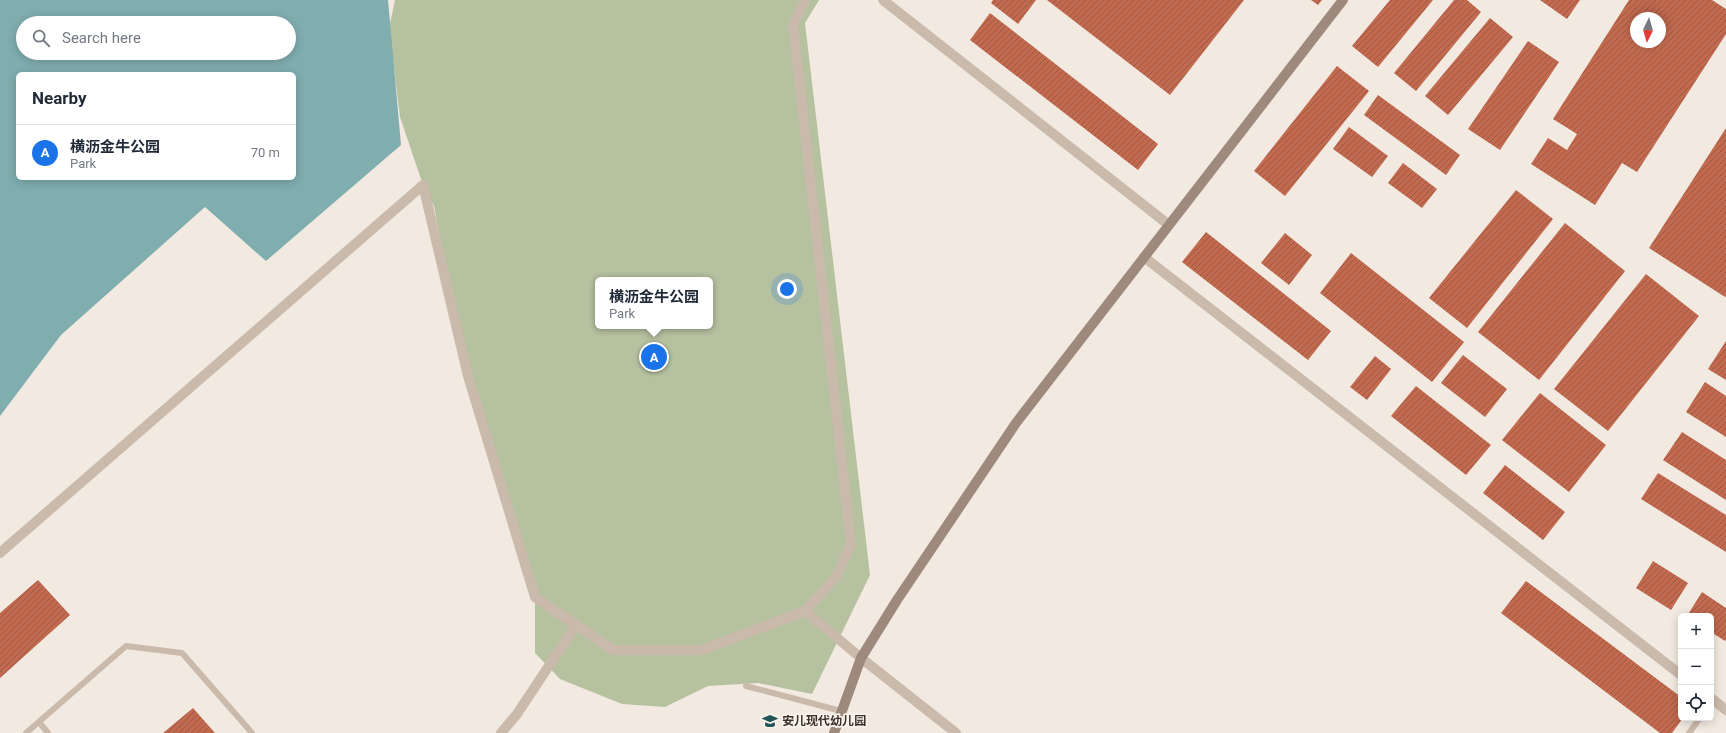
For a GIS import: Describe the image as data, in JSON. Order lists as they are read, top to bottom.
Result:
{
  "places": {
    "school or university": ["安儿现代幼儿园"]
  },
  "north": "bottom",
  "page": {
    "search": "Search here",
    "heading": "Nearby",
    "list": [
      {
        "mark": "A",
        "name": "横沥金牛公园",
        "note": "Park",
        "value": "70 m"
      }
    ],
    "popup": ["横沥金牛公园", "Park"],
    "pins": "A",
    "map_buttons": ["+", "−"]
  }
}
